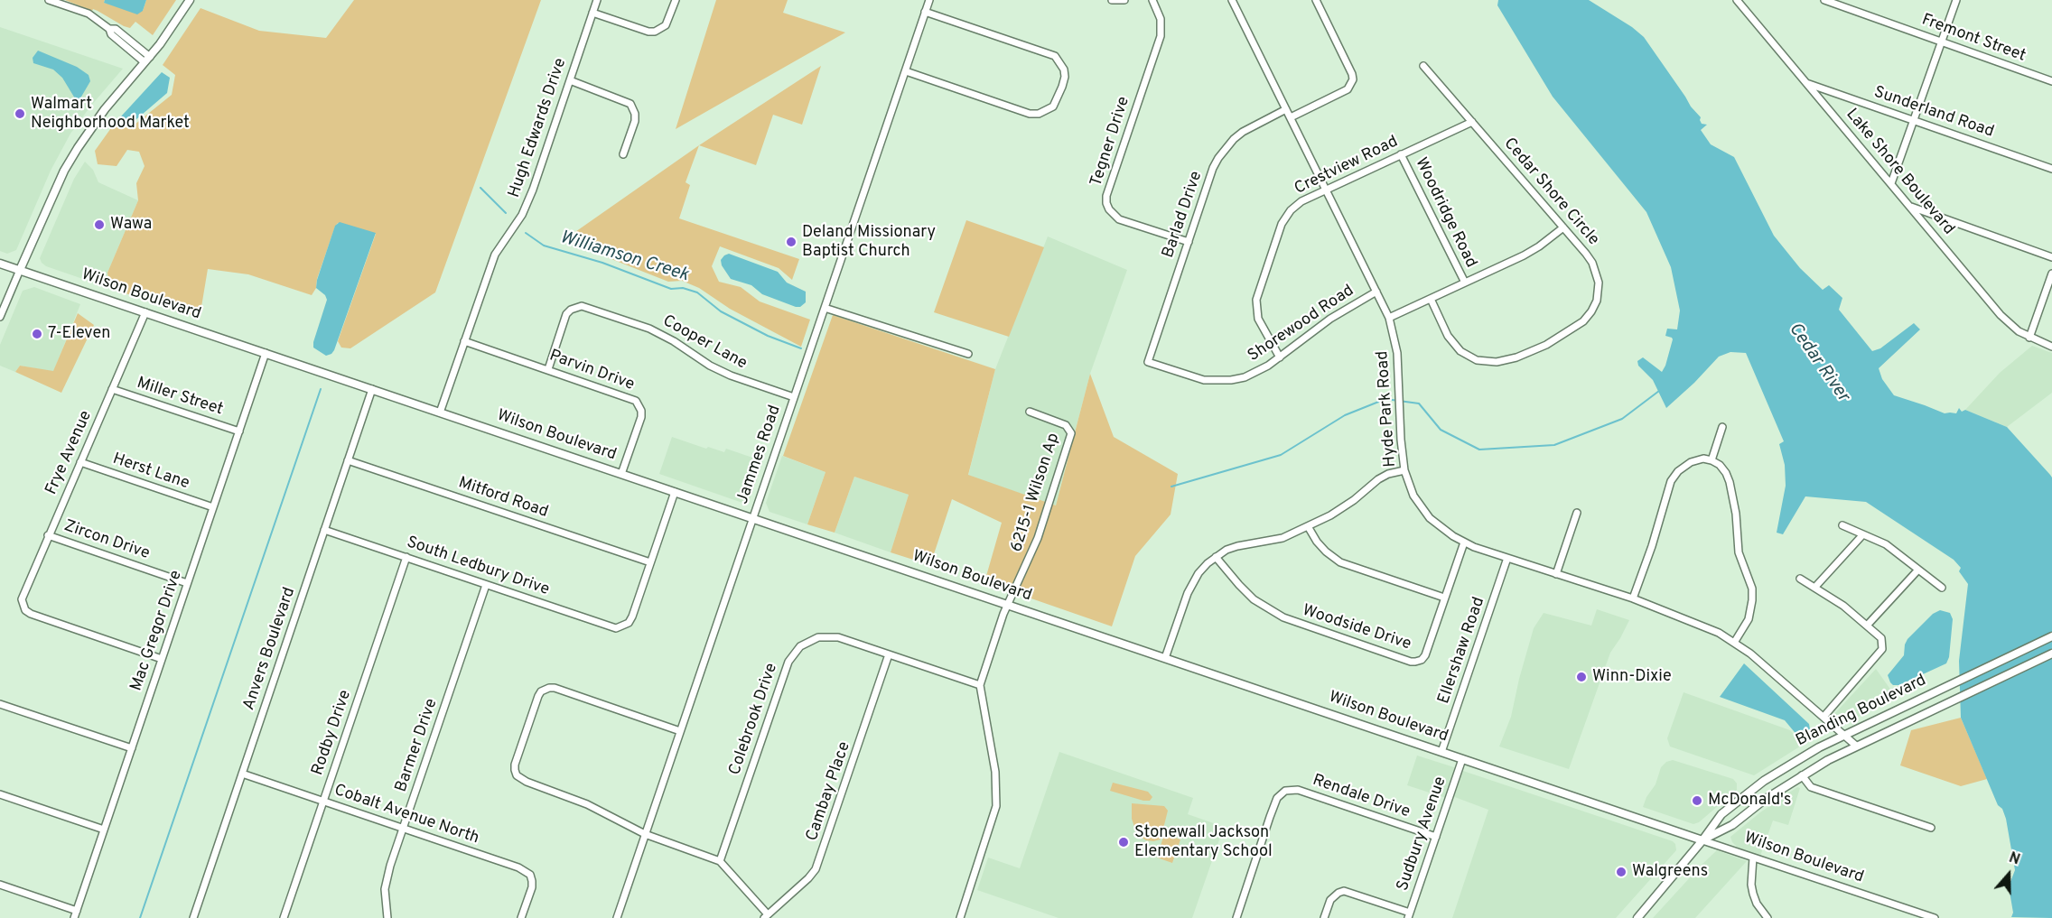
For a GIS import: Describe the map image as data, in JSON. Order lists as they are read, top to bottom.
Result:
{
  "streets": {
    "main road": ["Wilson Boulevard", "Blanding Boulevard"],
    "street": [
      "Fremont Street",
      "Sunderland Road",
      "Hugh Edwards Drive",
      "Tegner Drive",
      "Crestview Road",
      "Lake Shore Boulevard",
      "Cedar Shore Circle",
      "Woodridge Road",
      "Barlad Drive",
      "Shorewood Road",
      "Cooper Lane",
      "Parvin Drive",
      "Miller Street",
      "Hyde Park Road",
      "Frye Avenue",
      "Jammes Road",
      "Herst Lane",
      "6215-1 Wilson Ap",
      "Mitford Road",
      "Zircon Drive",
      "South Ledbury Drive",
      "Woodside Drive",
      "Mac Gregor Drive",
      "Anvers Boulevard",
      "Ellershaw Road",
      "Colebrook Drive",
      "Rodby Drive",
      "Barmer Drive",
      "Cambay Place",
      "Rendale Drive",
      "Cobalt Avenue North",
      "Sudbury Avenue"
    ]
  },
  "crossings": [
    ["Sunderland Road", "Lake Shore Boulevard"],
    ["Hugh Edwards Drive", "Wilson Boulevard"],
    ["Hugh Edwards Drive", "Parvin Drive"],
    ["Tegner Drive", "Barlad Drive"],
    ["Crestview Road", "Cedar Shore Circle"],
    ["Crestview Road", "Woodridge Road"],
    ["Crestview Road", "Shorewood Road"],
    ["Crestview Road", "Hyde Park Road"],
    ["Barlad Drive", "Shorewood Road"],
    ["Barlad Drive", "Hyde Park Road"],
    ["Wilson Boulevard", "Parvin Drive"],
    ["Wilson Boulevard", "Frye Avenue"],
    ["Wilson Boulevard", "Jammes Road"],
    ["Wilson Boulevard", "6215-1 Wilson Ap"],
    ["Wilson Boulevard", "Mac Gregor Drive"],
    ["Wilson Boulevard", "Anvers Boulevard"],
    ["Wilson Boulevard", "Ellershaw Road"],
    ["Wilson Boulevard", "Blanding Boulevard"],
    ["Wilson Boulevard", "Sudbury Avenue"],
    ["Shorewood Road", "Hyde Park Road"],
    ["Cooper Lane", "Parvin Drive"],
    ["Cooper Lane", "Jammes Road"],
    ["Miller Street", "Frye Avenue"],
    ["Miller Street", "Mac Gregor Drive"],
    ["Hyde Park Road", "Woodside Drive"],
    ["Hyde Park Road", "Ellershaw Road"],
    ["Hyde Park Road", "Blanding Boulevard"],
    ["Frye Avenue", "Herst Lane"],
    ["Frye Avenue", "Zircon Drive"],
    ["Frye Avenue", "Mac Gregor Drive"],
    ["Herst Lane", "Mac Gregor Drive"],
    ["Mitford Road", "South Ledbury Drive"],
    ["Mitford Road", "Anvers Boulevard"],
    ["Zircon Drive", "Mac Gregor Drive"],
    ["South Ledbury Drive", "Anvers Boulevard"],
    ["South Ledbury Drive", "Rodby Drive"],
    ["South Ledbury Drive", "Barmer Drive"],
    ["Anvers Boulevard", "Cobalt Avenue North"],
    ["Colebrook Drive", "Cambay Place"],
    ["Rodby Drive", "Cobalt Avenue North"],
    ["Barmer Drive", "Cobalt Avenue North"],
    ["Rendale Drive", "Sudbury Avenue"]
  ],
  "water": ["Williamson Creek", "Cedar River"],
  "places": [
    "Walmart Neighborhood Market",
    "Wawa",
    "Deland Missionary Baptist Church",
    "7-Eleven",
    "Winn-Dixie",
    "McDonald's",
    "Stonewall Jackson Elementary School",
    "Walgreens"
  ],
  "north": "top"
}
